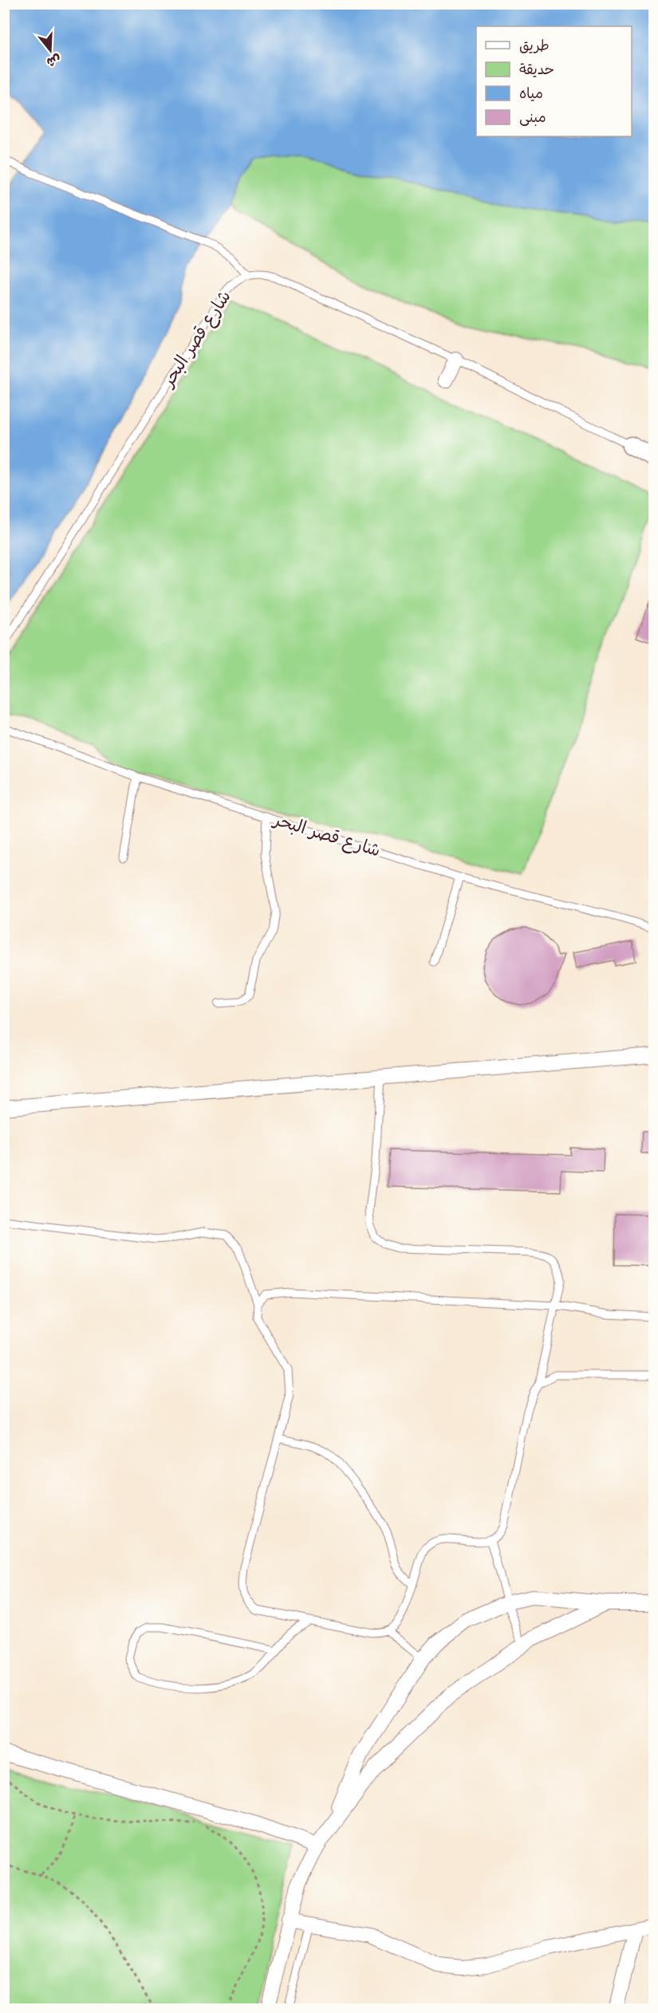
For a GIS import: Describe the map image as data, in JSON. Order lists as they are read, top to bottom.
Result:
{
  "streets": {
    "street": ["شارع قصر البحر"]
  },
  "legend": [
    "طريق",
    "حديقة",
    "مياه",
    "مبنى"
  ],
  "north": "bottom"
}
